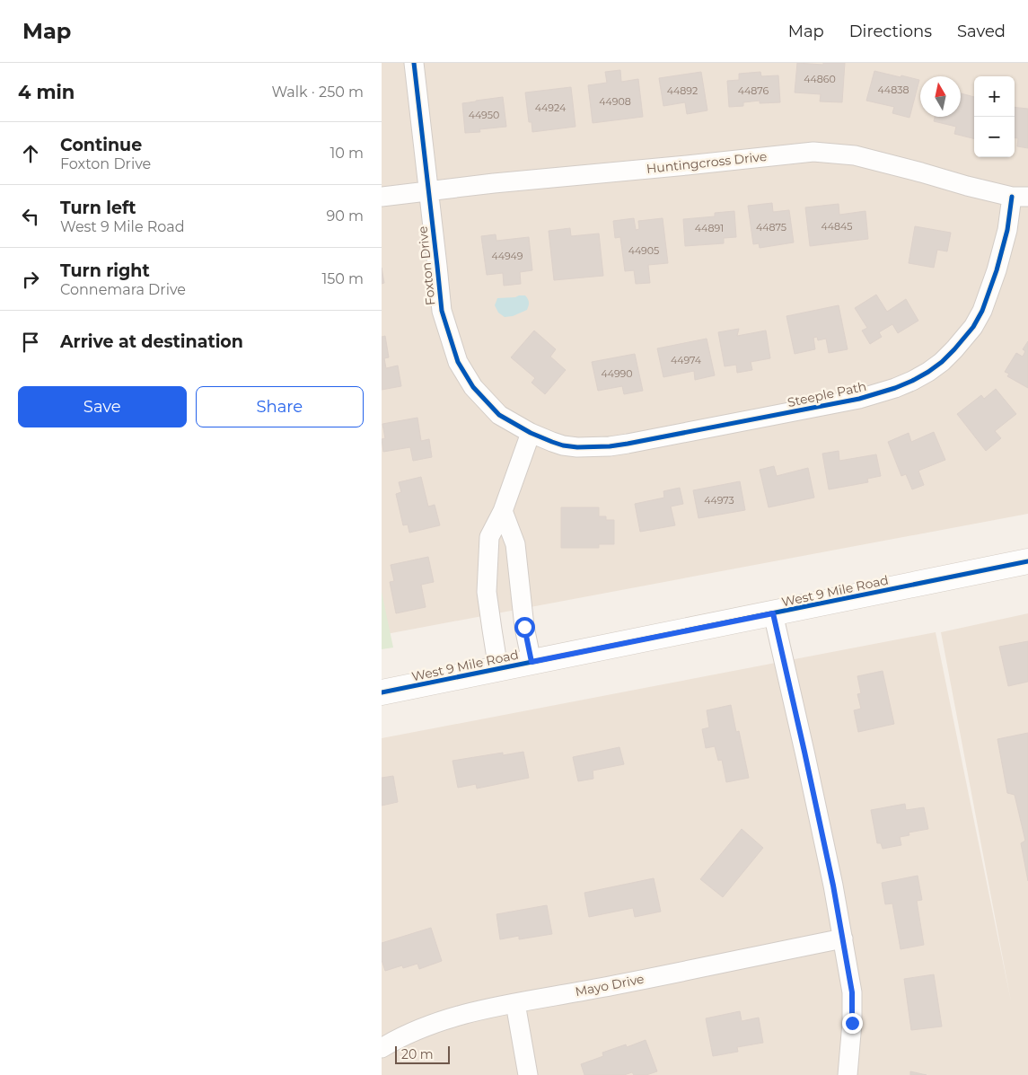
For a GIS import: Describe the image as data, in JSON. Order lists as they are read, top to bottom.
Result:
{
  "streets": {
    "street": [
      "Huntingcross Drive",
      "Foxton Drive",
      "Steeple Path",
      "West 9 Mile Road",
      "Mayo Drive"
    ]
  },
  "crossings": [
    ["Huntingcross Drive", "Foxton Drive"],
    ["Huntingcross Drive", "Steeple Path"],
    ["Foxton Drive", "Steeple Path"]
  ],
  "house_numbers": [
    "44860",
    "44838",
    "44892",
    "44876",
    "44908",
    "44924",
    "44950",
    "44845",
    "44875",
    "44891",
    "44905",
    "44949",
    "44974",
    "44990",
    "44973"
  ],
  "scale_bar": "20 m",
  "north": "top",
  "page": {
    "header": "Map",
    "nav": ["Map", "Directions", "Saved"],
    "heading": ["4 min", "Walk · 250 m"],
    "map_buttons": ["+", "−"],
    "list": [
      ["Continue", "Foxton Drive", "10 m"],
      ["Turn left", "West 9 Mile Road", "90 m"],
      ["Turn right", "Connemara Drive", "150 m"],
      "Arrive at destination"
    ],
    "buttons": ["Save", "Share"],
    "scale": "20 m"
  }
}
